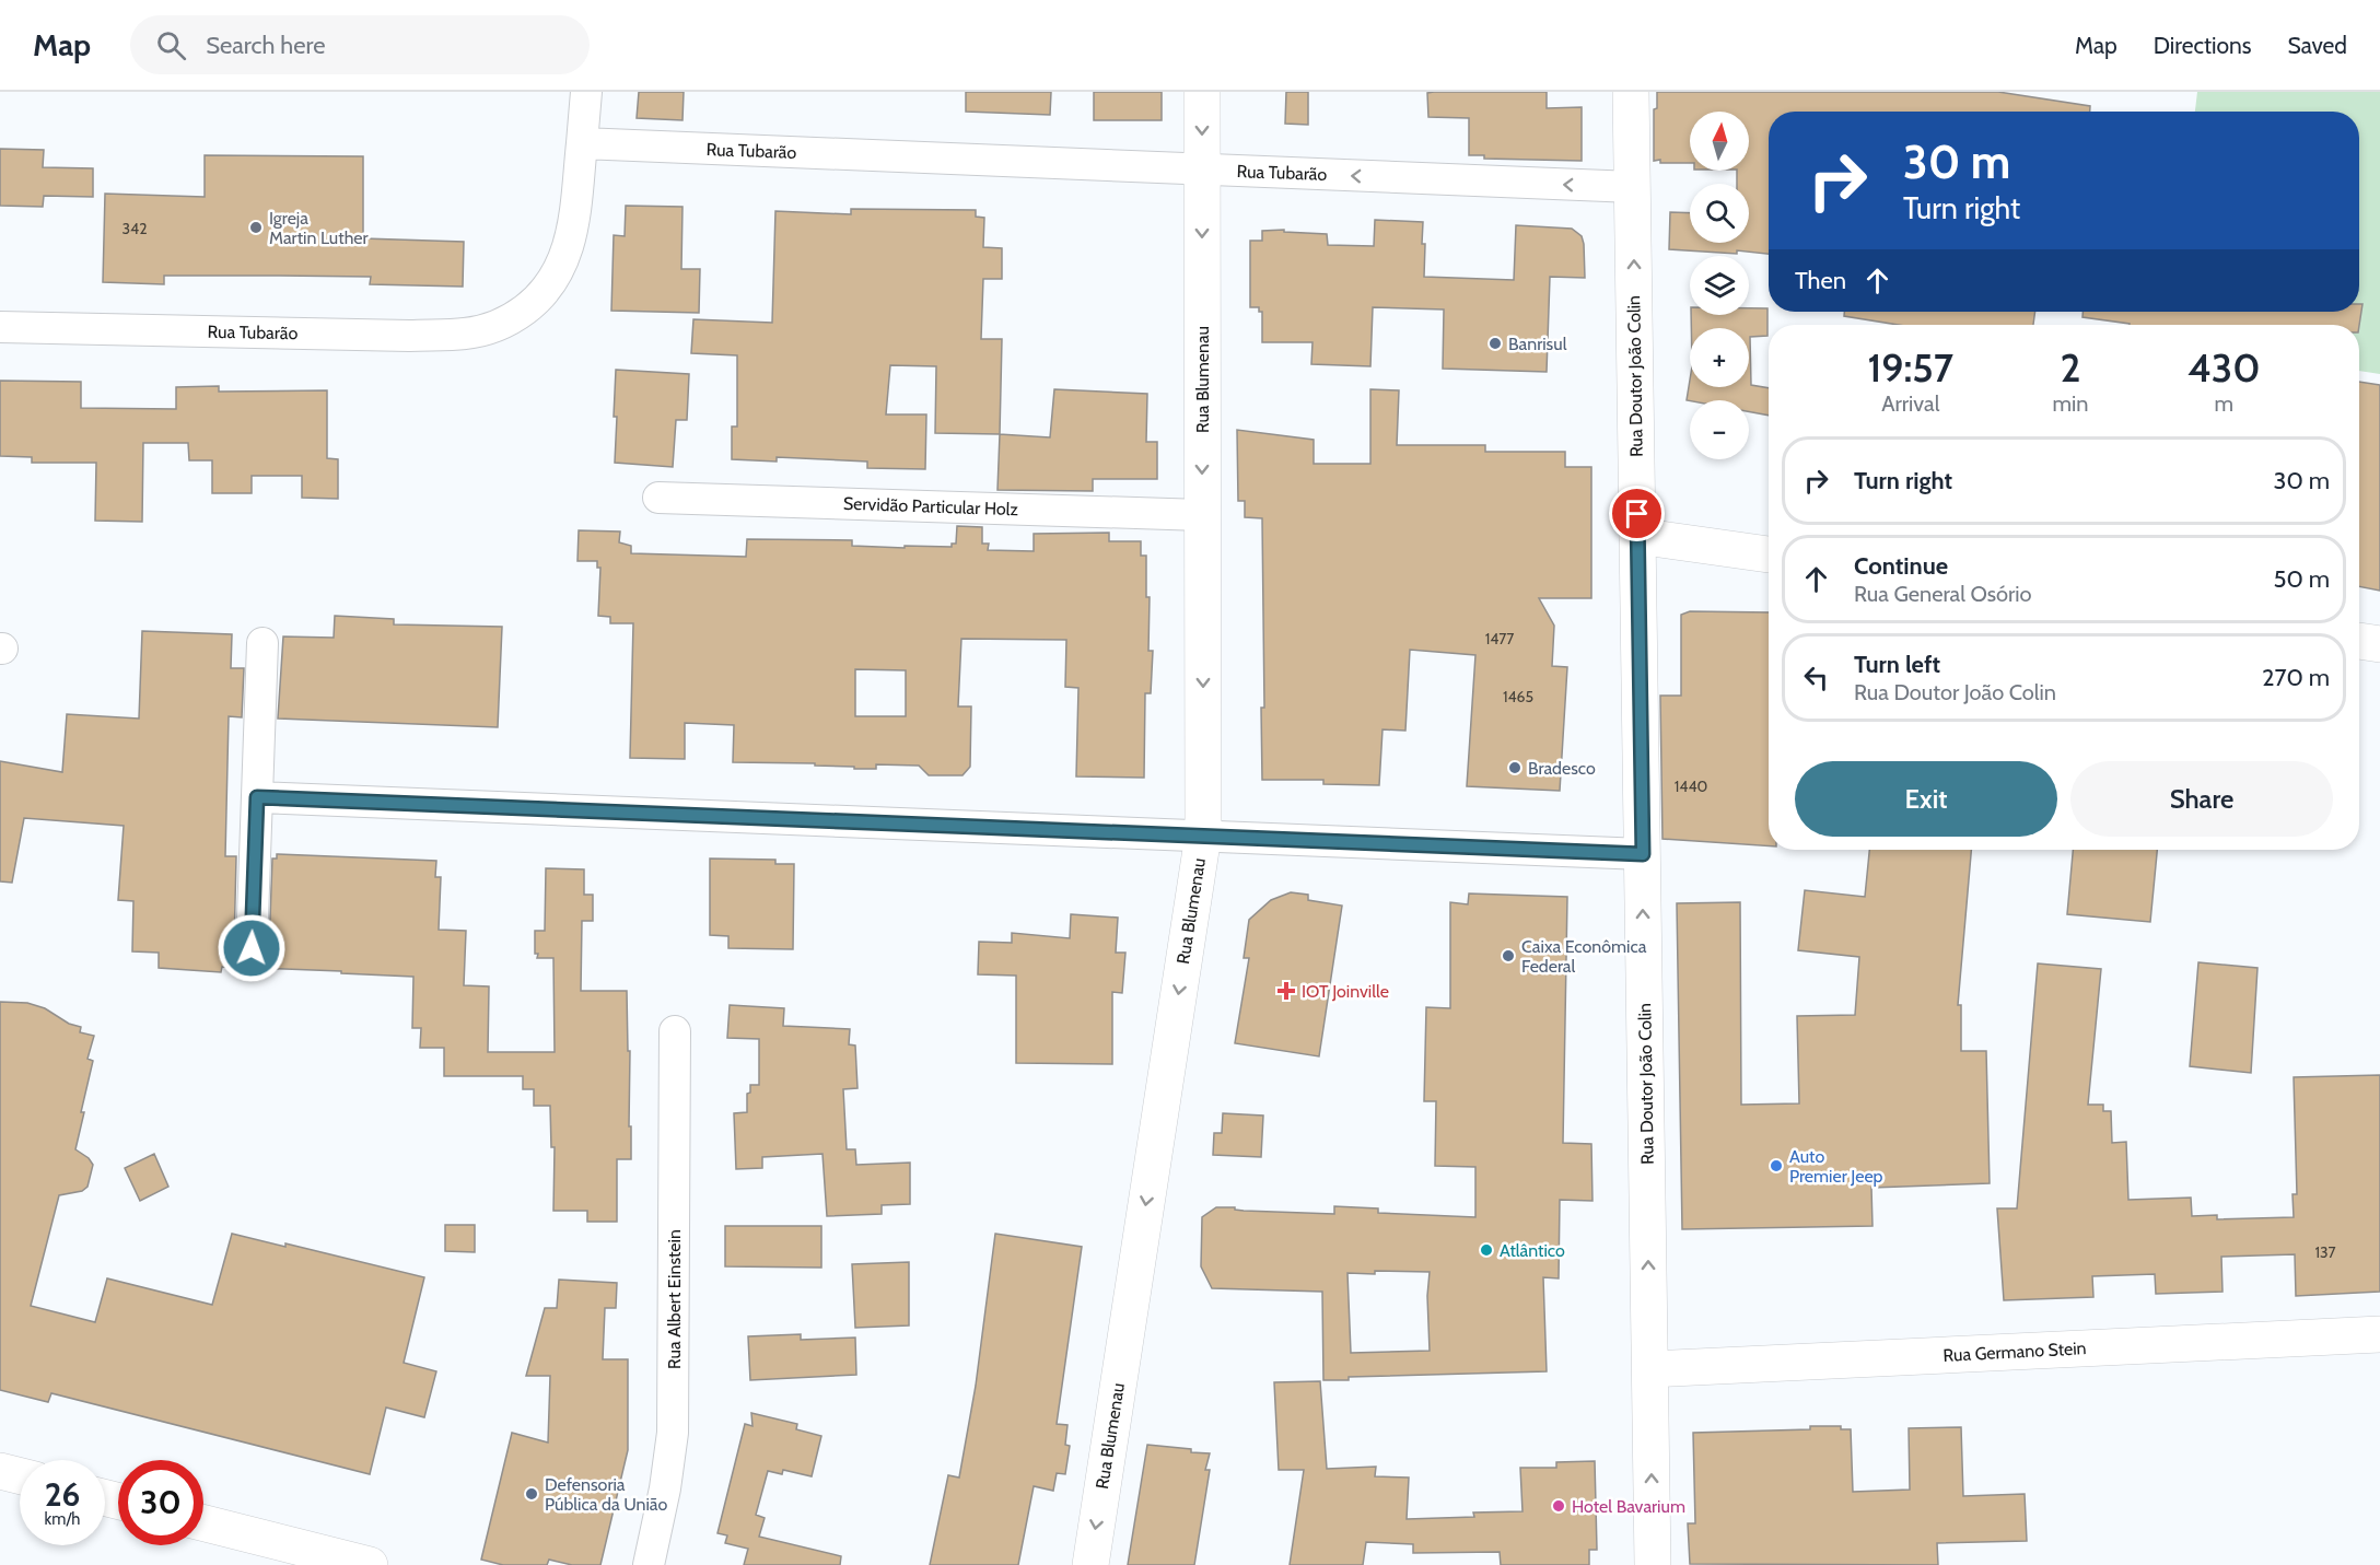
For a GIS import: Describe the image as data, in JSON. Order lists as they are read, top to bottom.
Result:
{
  "streets": {
    "main road": ["Rua Doutor João Colin", "Rua Blumenau", "Rua Germano Stein"],
    "street": ["Rua Tubarão", "Servidão Particular Holz", "Rua Albert Einstein"]
  },
  "crossings": [
    ["Rua Tubarão", "Rua Doutor João Colin"],
    ["Rua Tubarão", "Rua Blumenau"],
    ["Rua Doutor João Colin", "Rua Germano Stein"],
    ["Rua Blumenau", "Servidão Particular Holz"]
  ],
  "one_way": ["Rua Doutor João Colin", "Rua Blumenau"],
  "places": {
    "other": [
      "Igreja Martin Luther",
      "Banrisul",
      "Bradesco",
      "Caixa Econômica Federal",
      "Auto Premier Jeep",
      "Atlântico",
      "Defensoria Pública da União",
      "Hotel Bavarium"
    ],
    "health": ["IOT Joinville"]
  },
  "house_numbers": [
    "342",
    "1477",
    "1465",
    "1440",
    "137"
  ],
  "north": "top",
  "page": {
    "header": "Map",
    "search": "Search here",
    "nav": ["Map", "Directions", "Saved"],
    "map_buttons": ["+", "−"],
    "turn": ["30 m", "Turn right"],
    "then": "Then",
    "eta": [
      "19:57",
      "Arrival",
      "2",
      "min",
      "430",
      "m"
    ],
    "list": [
      {
        "name": "Turn right",
        "value": "30 m"
      },
      {
        "name": "Continue",
        "note": "Rua General Osório",
        "value": "50 m"
      },
      {
        "name": "Turn left",
        "note": "Rua Doutor João Colin",
        "value": "270 m"
      }
    ],
    "buttons": ["Exit", "Share"],
    "speed": "26 km/h",
    "limit": "30"
  }
}
